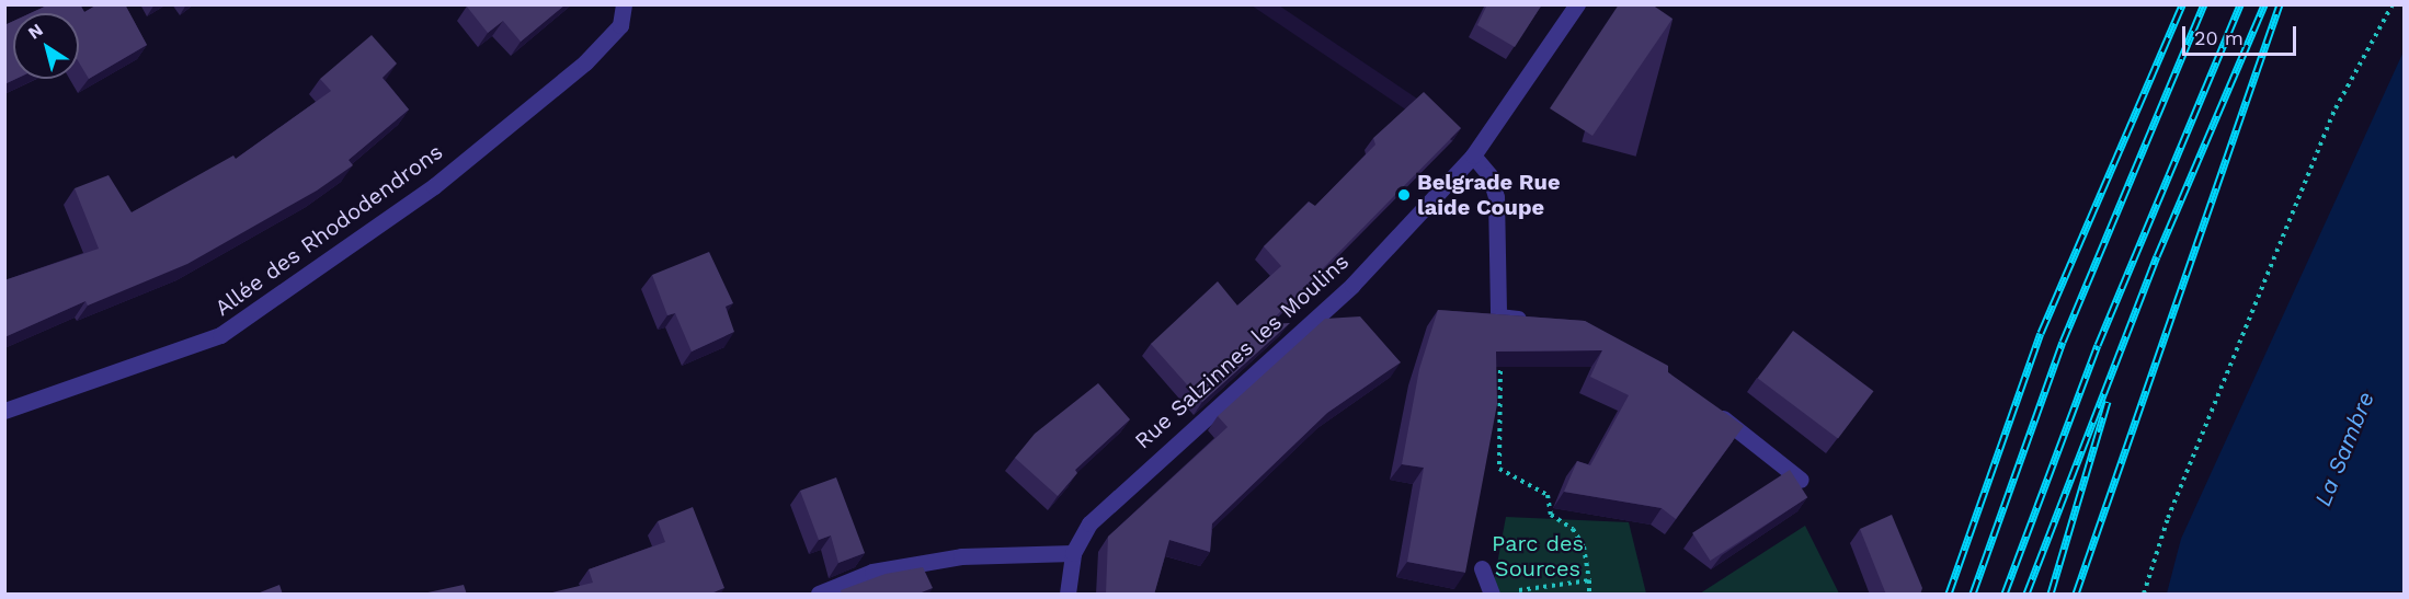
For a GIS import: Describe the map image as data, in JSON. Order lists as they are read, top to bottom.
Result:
{
  "streets": {
    "street": ["Allée des Rhododendrons", "Rue Salzinnes les Moulins"]
  },
  "water": ["La Sambre"],
  "parks": ["Parc des Sources"],
  "places": ["Belgrade Rue laide Coupe"],
  "scale_bar": "20 m",
  "north": "top left"
}
